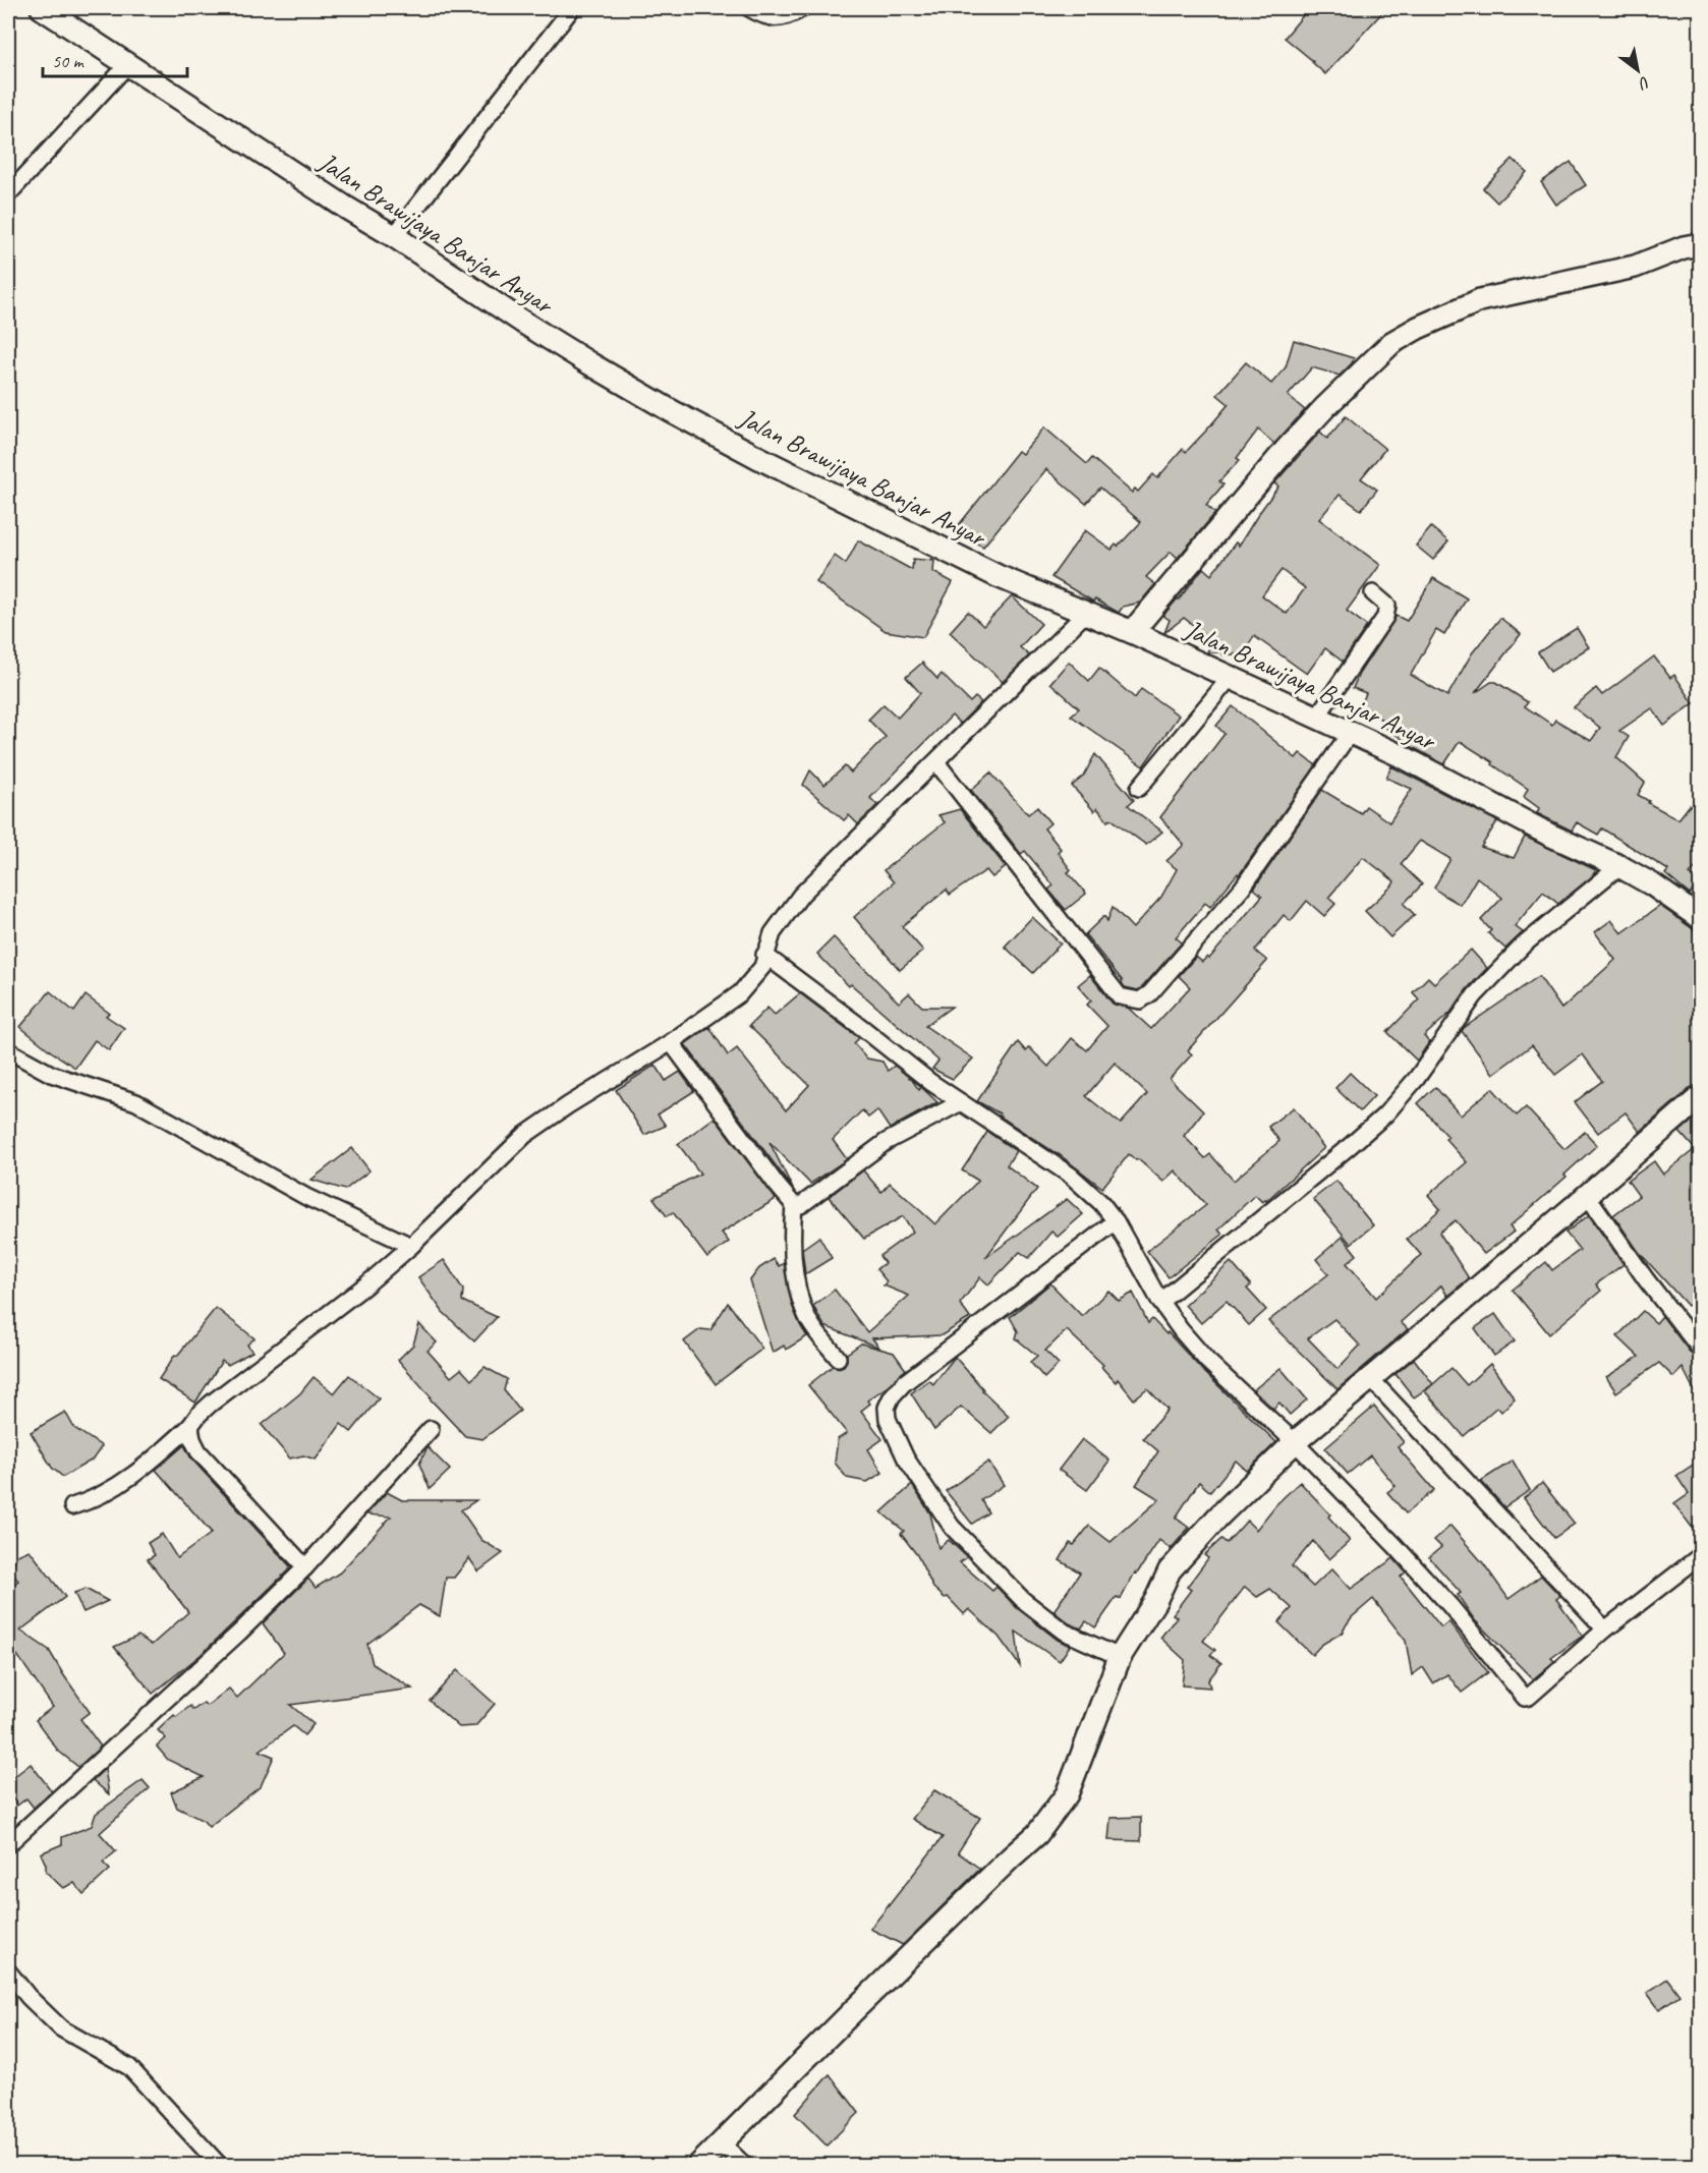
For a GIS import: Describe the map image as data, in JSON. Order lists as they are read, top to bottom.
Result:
{
  "streets": {
    "street": ["Jalan Brawijaya Banjar Anyar"]
  },
  "scale_bar": "50 m",
  "north": "bottom right"
}
